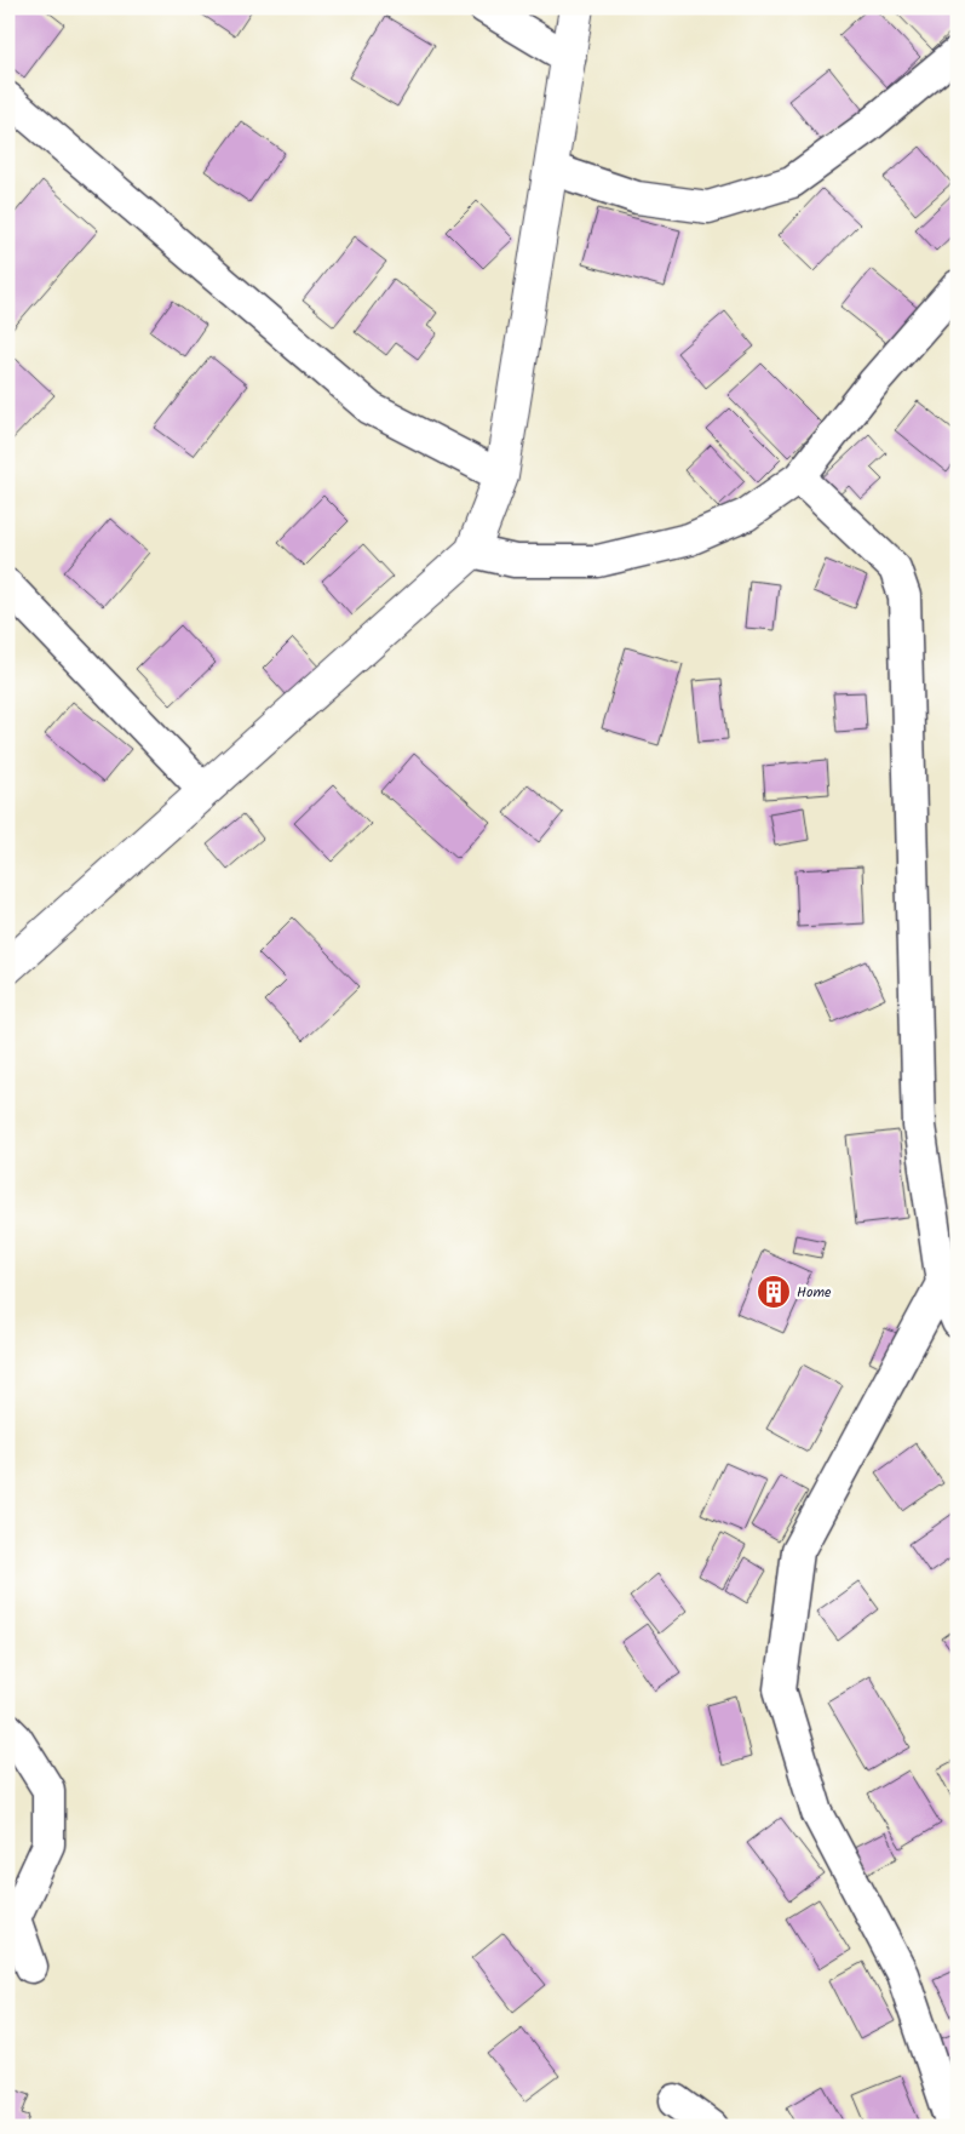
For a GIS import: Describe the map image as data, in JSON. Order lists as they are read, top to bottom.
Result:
{
  "places": {
    "building": ["Home"]
  }
}
